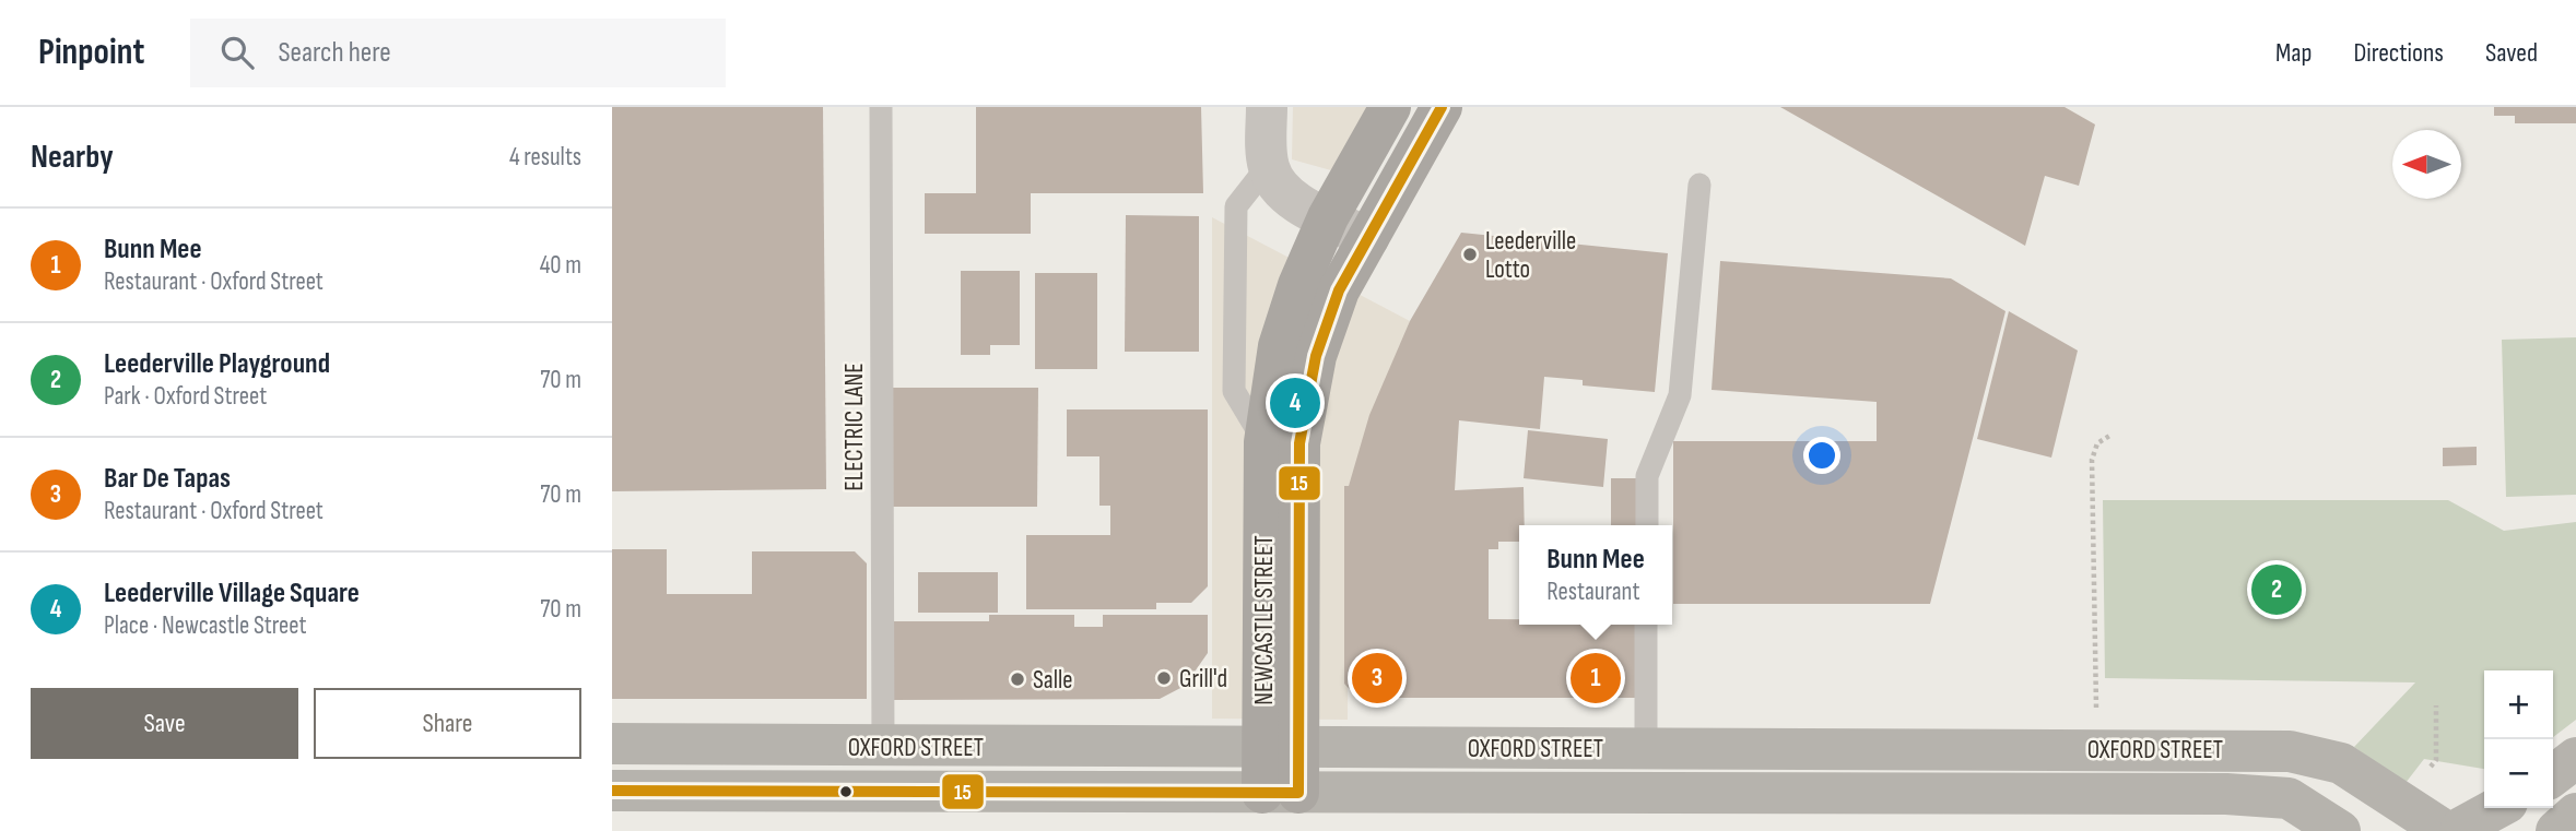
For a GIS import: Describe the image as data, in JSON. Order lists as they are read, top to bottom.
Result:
{
  "streets": {
    "main road": ["NEWCASTLE STREET", "OXFORD STREET"],
    "lane": ["ELECTRIC LANE"]
  },
  "crossings": [
    ["ELECTRIC LANE", "OXFORD STREET"],
    ["NEWCASTLE STREET", "OXFORD STREET"]
  ],
  "places": ["Leederville Lotto", "Grill'd", "Salle"],
  "lines": ["transit line 15"],
  "north": "left",
  "page": {
    "header": "Pinpoint",
    "search": "Search here",
    "nav": ["Map", "Directions", "Saved"],
    "heading": ["Nearby", "4 results"],
    "list": [
      {
        "mark": "1",
        "name": "Bunn Mee",
        "note": "Restaurant · Oxford Street",
        "value": "40 m"
      },
      {
        "mark": "2",
        "name": "Leederville Playground",
        "note": "Park · Oxford Street",
        "value": "70 m"
      },
      {
        "mark": "3",
        "name": "Bar De Tapas",
        "note": "Restaurant · Oxford Street",
        "value": "70 m"
      },
      {
        "mark": "4",
        "name": "Leederville Village Square",
        "note": "Place · Newcastle Street",
        "value": "70 m"
      }
    ],
    "pins": [
      "4",
      "2",
      "1",
      "3"
    ],
    "popup": ["Bunn Mee", "Restaurant"],
    "buttons": ["Save", "Share"],
    "map_buttons": ["+", "−"]
  }
}
